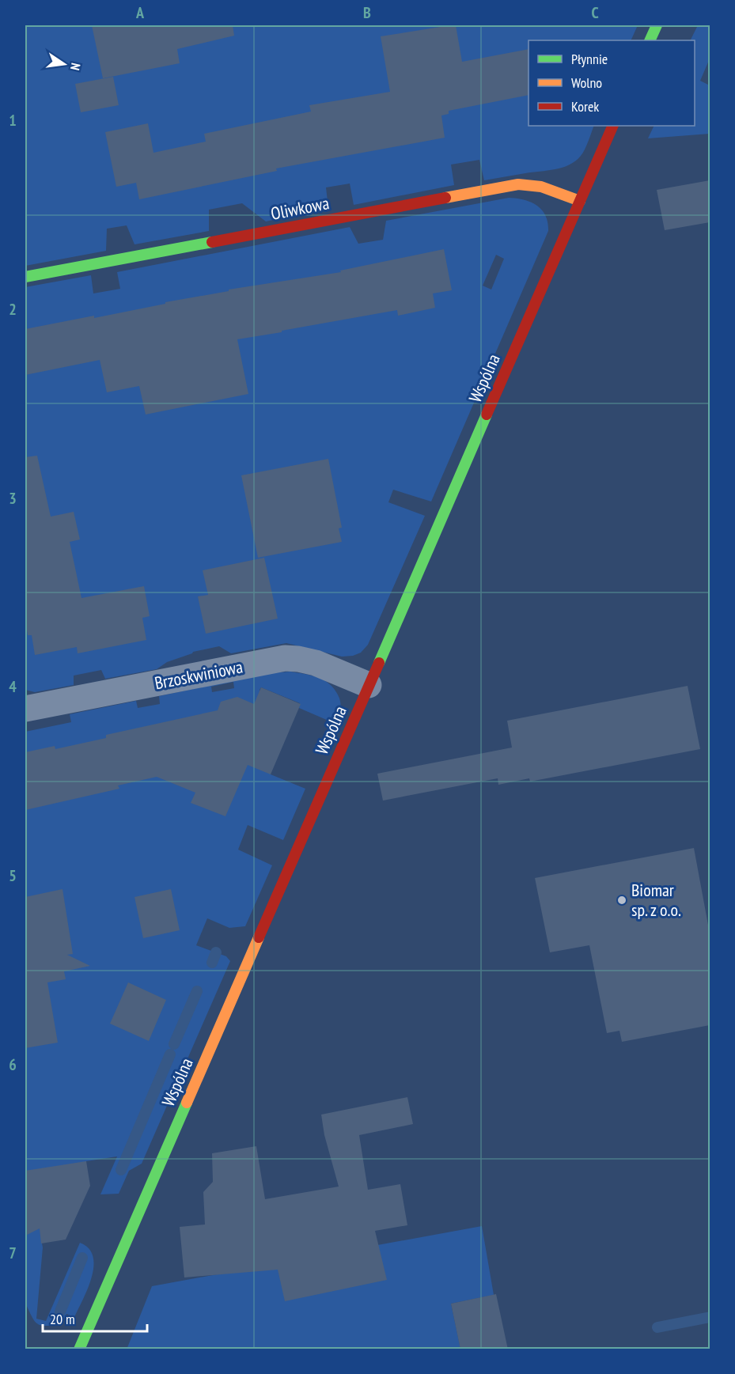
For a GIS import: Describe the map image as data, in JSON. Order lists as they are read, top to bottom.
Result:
{
  "streets": {
    "street": ["Oliwkowa", "Wspólna", "Brzoskwiniowa"]
  },
  "crossings": [
    ["Oliwkowa", "Wspólna"],
    ["Wspólna", "Brzoskwiniowa"]
  ],
  "places": ["Biomar sp. z o.o."],
  "legend": ["Płynnie", "Wolno", "Korek"],
  "scale_bar": "20 m",
  "north": "right",
  "grid": {
    "columns": ["A", "B", "C"],
    "rows": [
      "1",
      "2",
      "3",
      "4",
      "5",
      "6",
      "7"
    ]
  }
}
